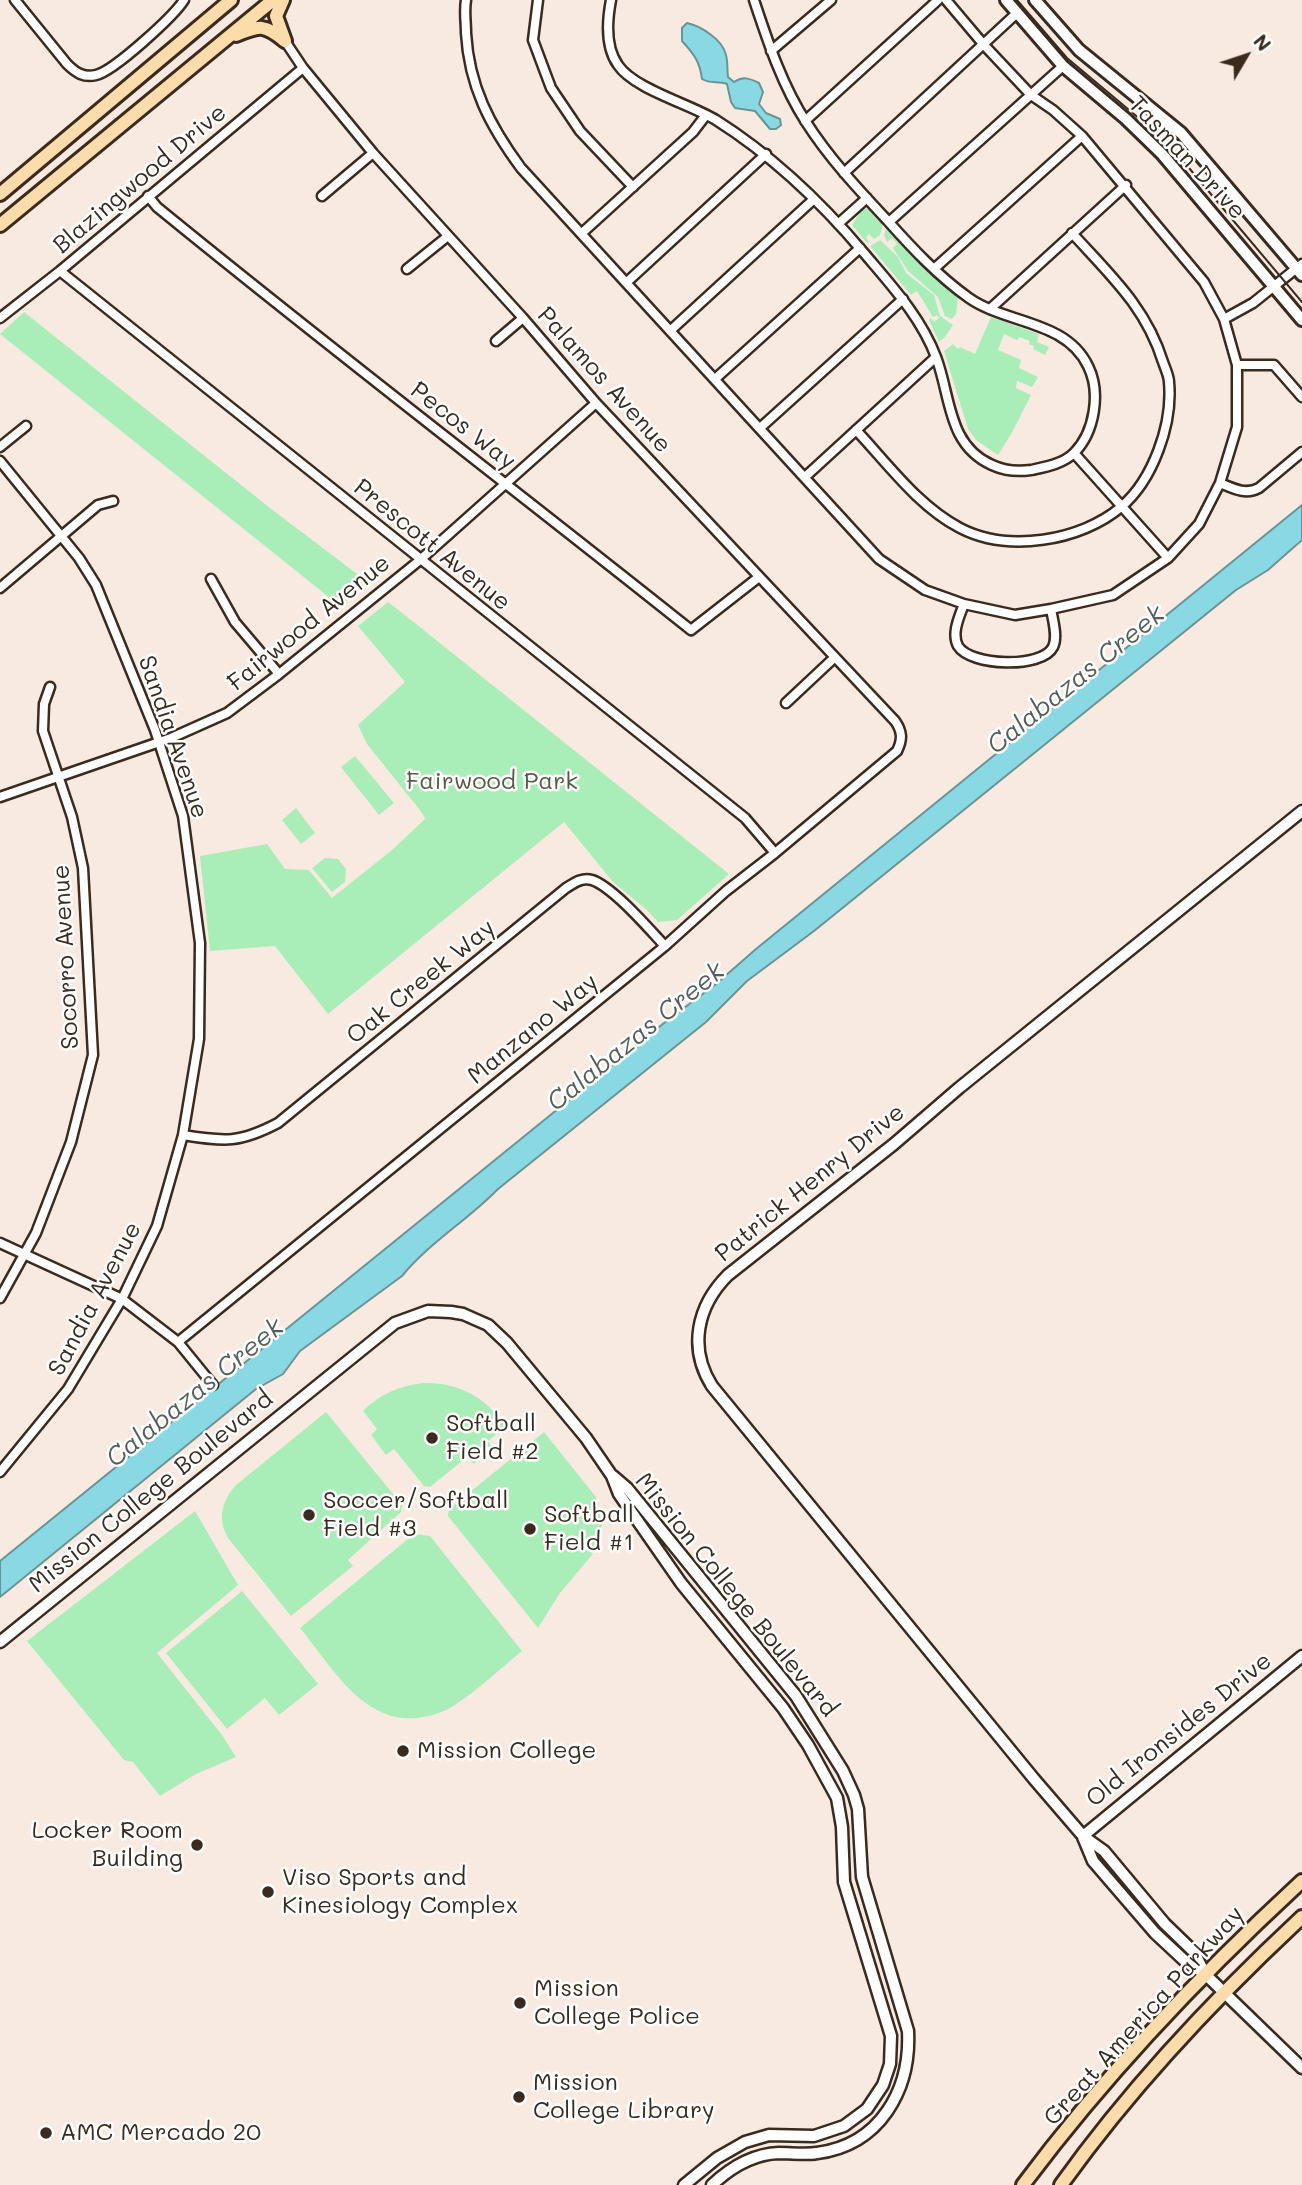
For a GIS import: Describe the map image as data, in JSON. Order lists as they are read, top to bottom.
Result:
{
  "streets": {
    "main road": ["Tasman Drive", "Great America Parkway"],
    "street": [
      "Blazingwood Drive",
      "Palamos Avenue",
      "Pecos Way",
      "Prescott Avenue",
      "Fairwood Avenue",
      "Sandia Avenue",
      "Socorro Avenue",
      "Oak Creek Way",
      "Manzano Way",
      "Patrick Henry Drive",
      "Mission College Boulevard",
      "Old Ironsides Drive"
    ]
  },
  "crossings": [
    ["Blazingwood Drive", "Palamos Avenue"],
    ["Blazingwood Drive", "Pecos Way"],
    ["Blazingwood Drive", "Prescott Avenue"],
    ["Palamos Avenue", "Pecos Way"],
    ["Palamos Avenue", "Fairwood Avenue"],
    ["Palamos Avenue", "Manzano Way"],
    ["Pecos Way", "Fairwood Avenue"],
    ["Prescott Avenue", "Fairwood Avenue"],
    ["Prescott Avenue", "Manzano Way"],
    ["Fairwood Avenue", "Sandia Avenue"],
    ["Fairwood Avenue", "Socorro Avenue"],
    ["Sandia Avenue", "Oak Creek Way"],
    ["Oak Creek Way", "Manzano Way"],
    ["Patrick Henry Drive", "Old Ironsides Drive"],
    ["Patrick Henry Drive", "Great America Parkway"]
  ],
  "water": ["Calabazas Creek"],
  "parks": ["Fairwood Park"],
  "places": [
    "Softball Field #2",
    "Soccer/Softball Field #3",
    "Softball Field #1",
    "Mission College",
    "Locker Room Building",
    "Viso Sports and Kinesiology Complex",
    "Mission College Police",
    "Mission College Library",
    "AMC Mercado 20"
  ],
  "north": "top right"
}
